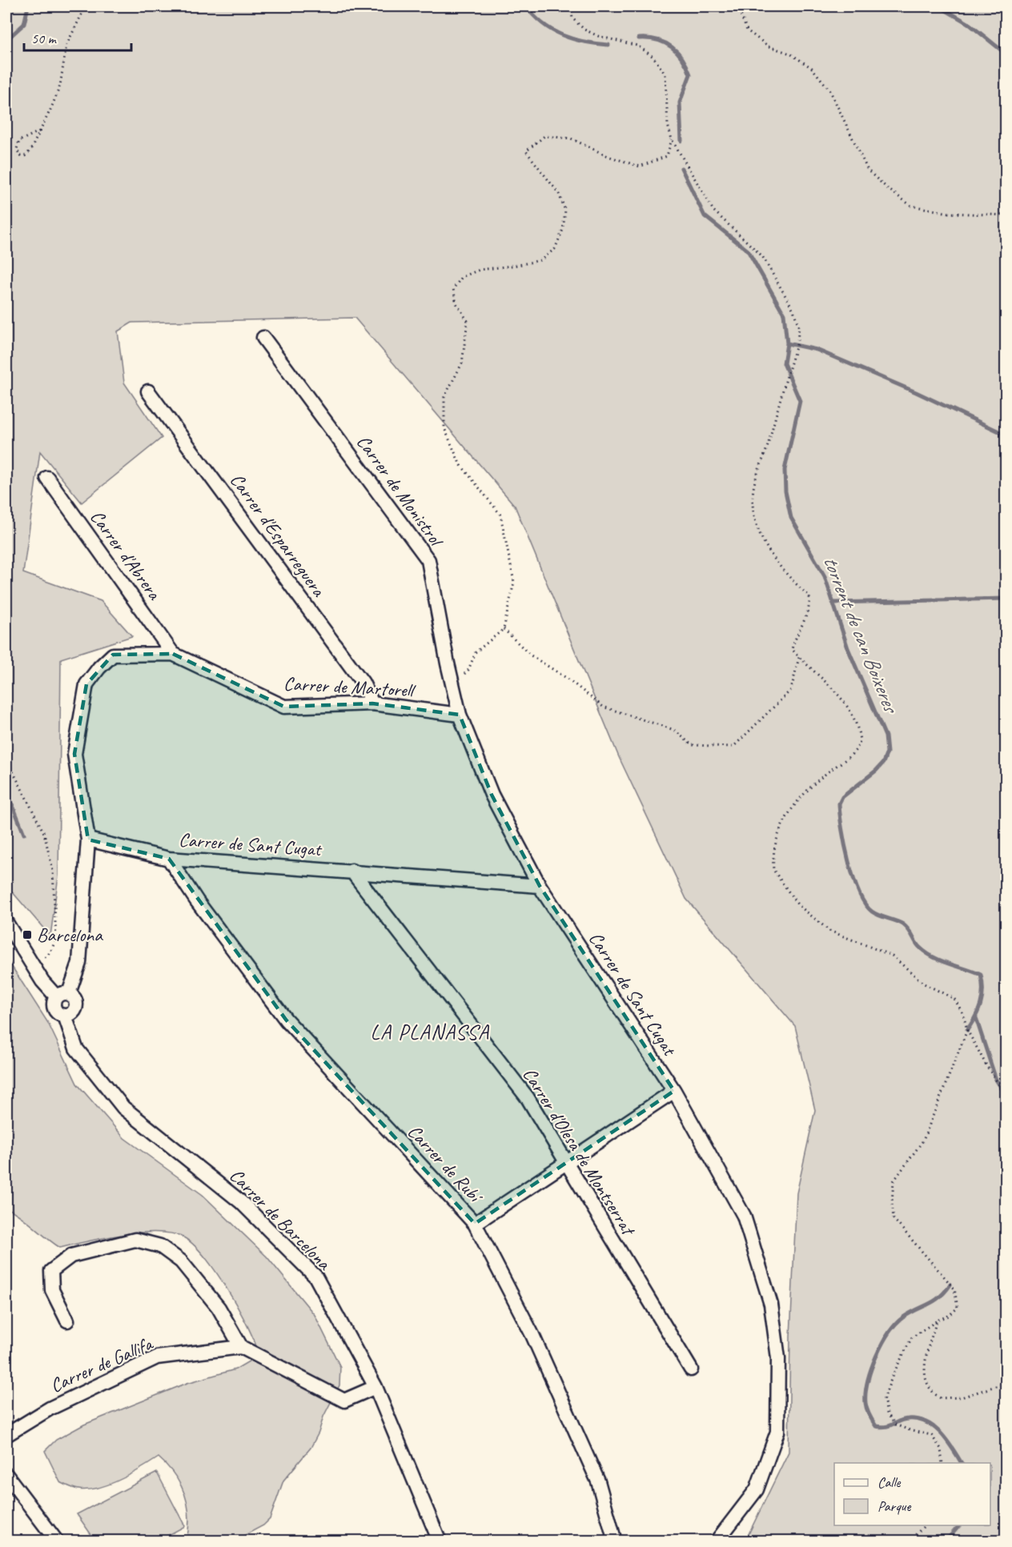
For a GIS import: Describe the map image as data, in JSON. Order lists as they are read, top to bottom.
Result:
{
  "streets": {
    "street": [
      "Carrer de Monistrol",
      "Carrer d'Esparreguera",
      "Carrer d'Abrera",
      "Carrer de Martorell",
      "Carrer de Sant Cugat",
      "Carrer d'Olesa de Montserrat",
      "Carrer de Rubí",
      "Carrer de Barcelona",
      "Carrer de Gallifa"
    ]
  },
  "crossings": [
    ["Carrer de Monistrol", "Carrer de Martorell"],
    ["Carrer d'Esparreguera", "Carrer de Martorell"],
    ["Carrer d'Abrera", "Carrer de Martorell"],
    ["Carrer de Martorell", "Carrer de Sant Cugat"],
    ["Carrer de Sant Cugat", "Carrer d'Olesa de Montserrat"],
    ["Carrer de Sant Cugat", "Carrer de Rubí"]
  ],
  "districts": ["LA PLANASSA"],
  "water": ["torrent de can Boixeres"],
  "places": {
    "transit": ["Barcelona"]
  },
  "legend": ["Calle", "Parque"],
  "scale_bar": "50 m"
}
